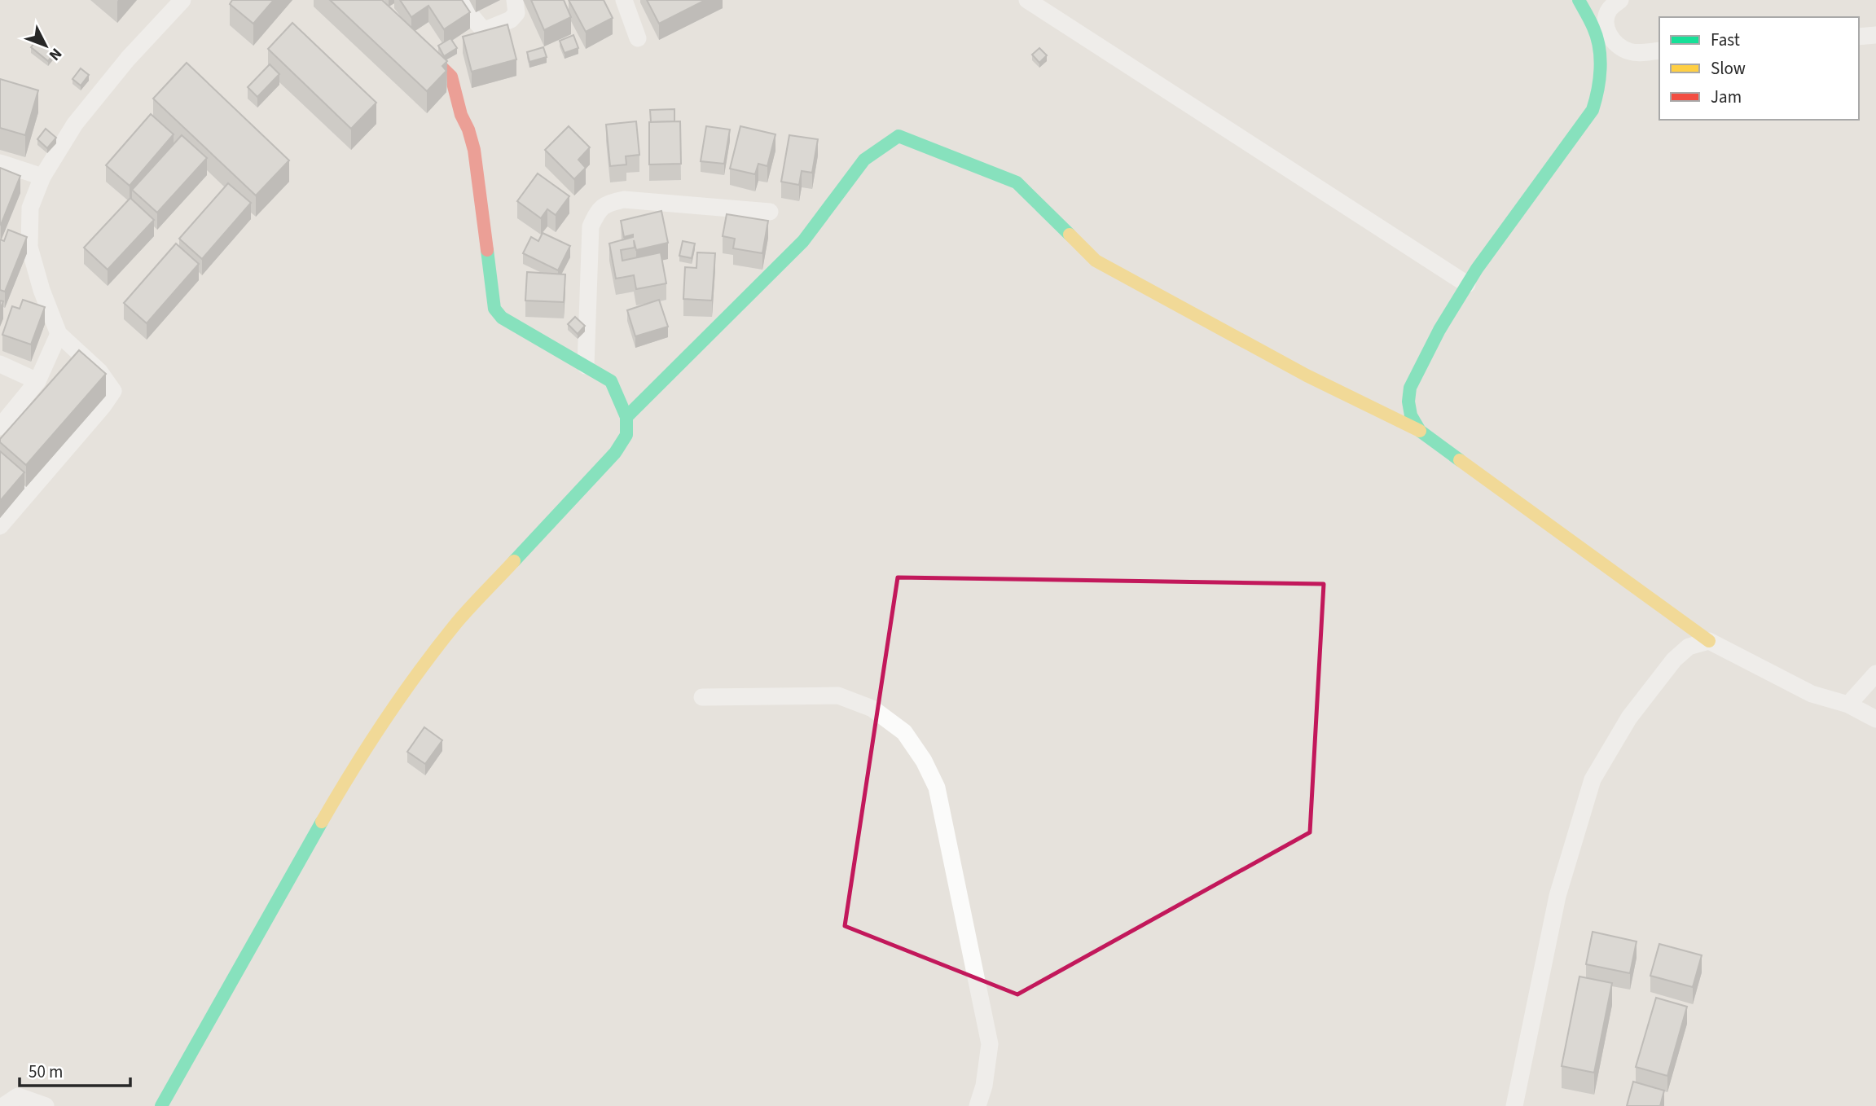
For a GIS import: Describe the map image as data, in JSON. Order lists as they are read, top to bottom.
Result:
{
  "legend": ["Fast", "Slow", "Jam"],
  "scale_bar": "50 m",
  "north": "bottom right"
}
